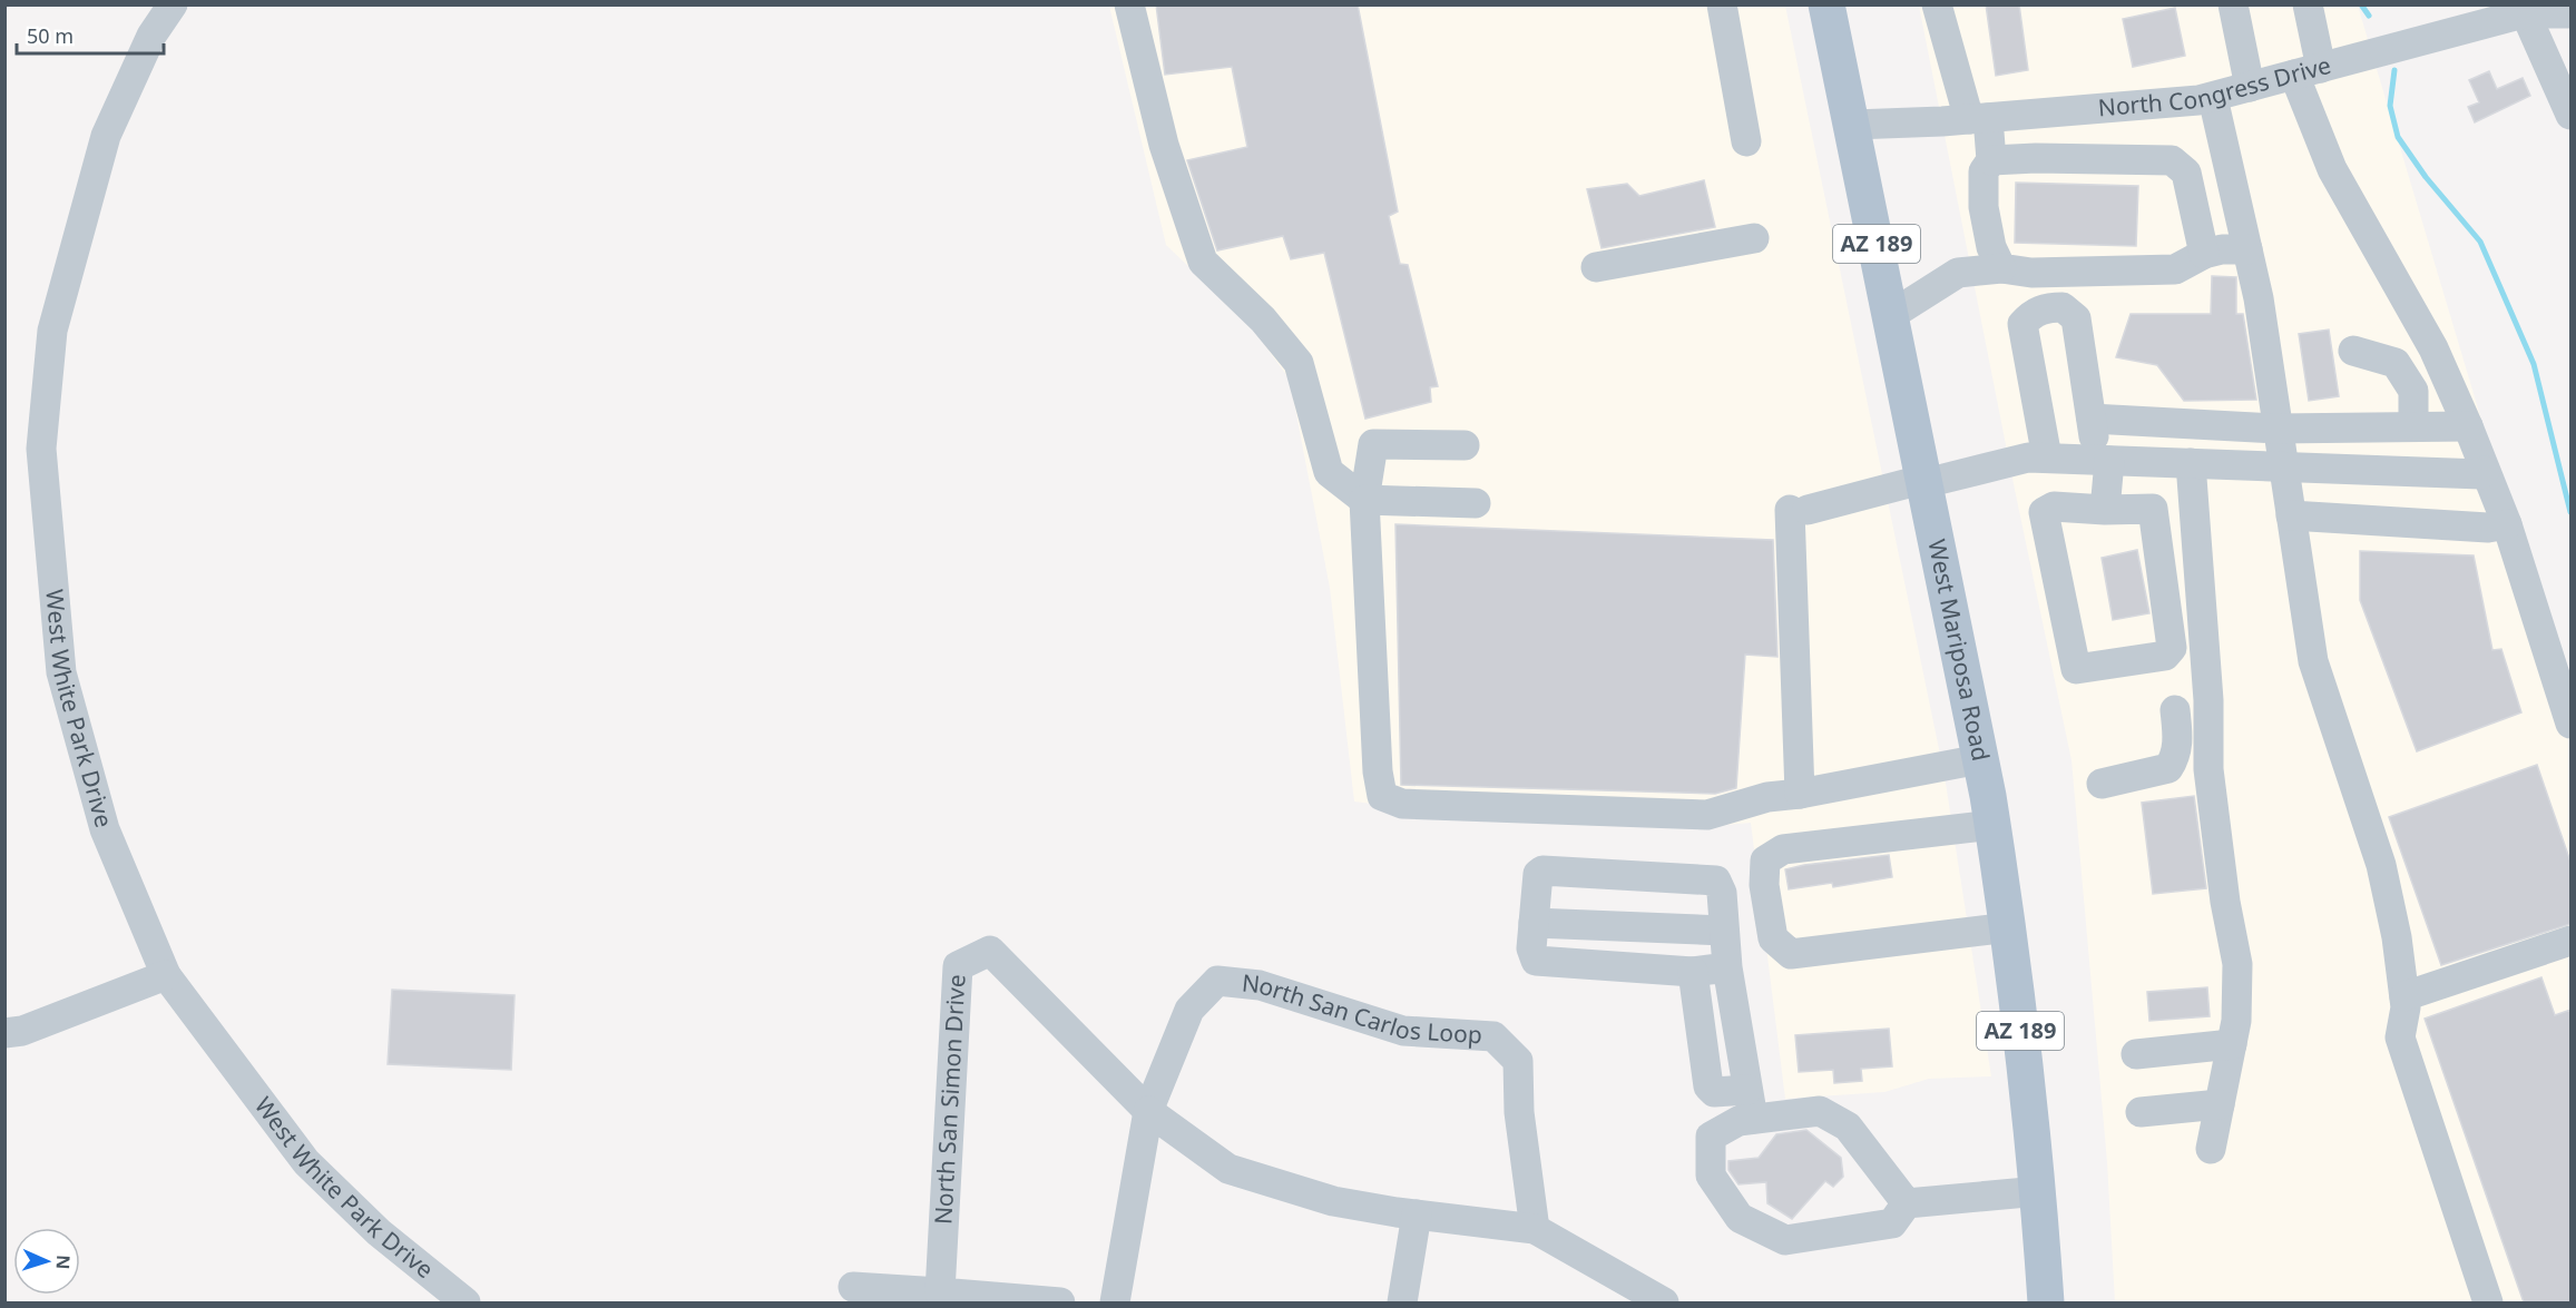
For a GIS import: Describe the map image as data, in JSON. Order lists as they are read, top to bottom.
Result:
{
  "streets": {
    "main road": ["AZ 189", "West Mariposa Road"],
    "street": [
      "North Congress Drive",
      "West White Park Drive",
      "North San Carlos Loop",
      "North San Simon Drive"
    ]
  },
  "crossings": [
    ["North Congress Drive", "West Mariposa Road"],
    ["North San Carlos Loop", "North San Simon Drive"]
  ],
  "scale_bar": "50 m",
  "north": "right"
}
